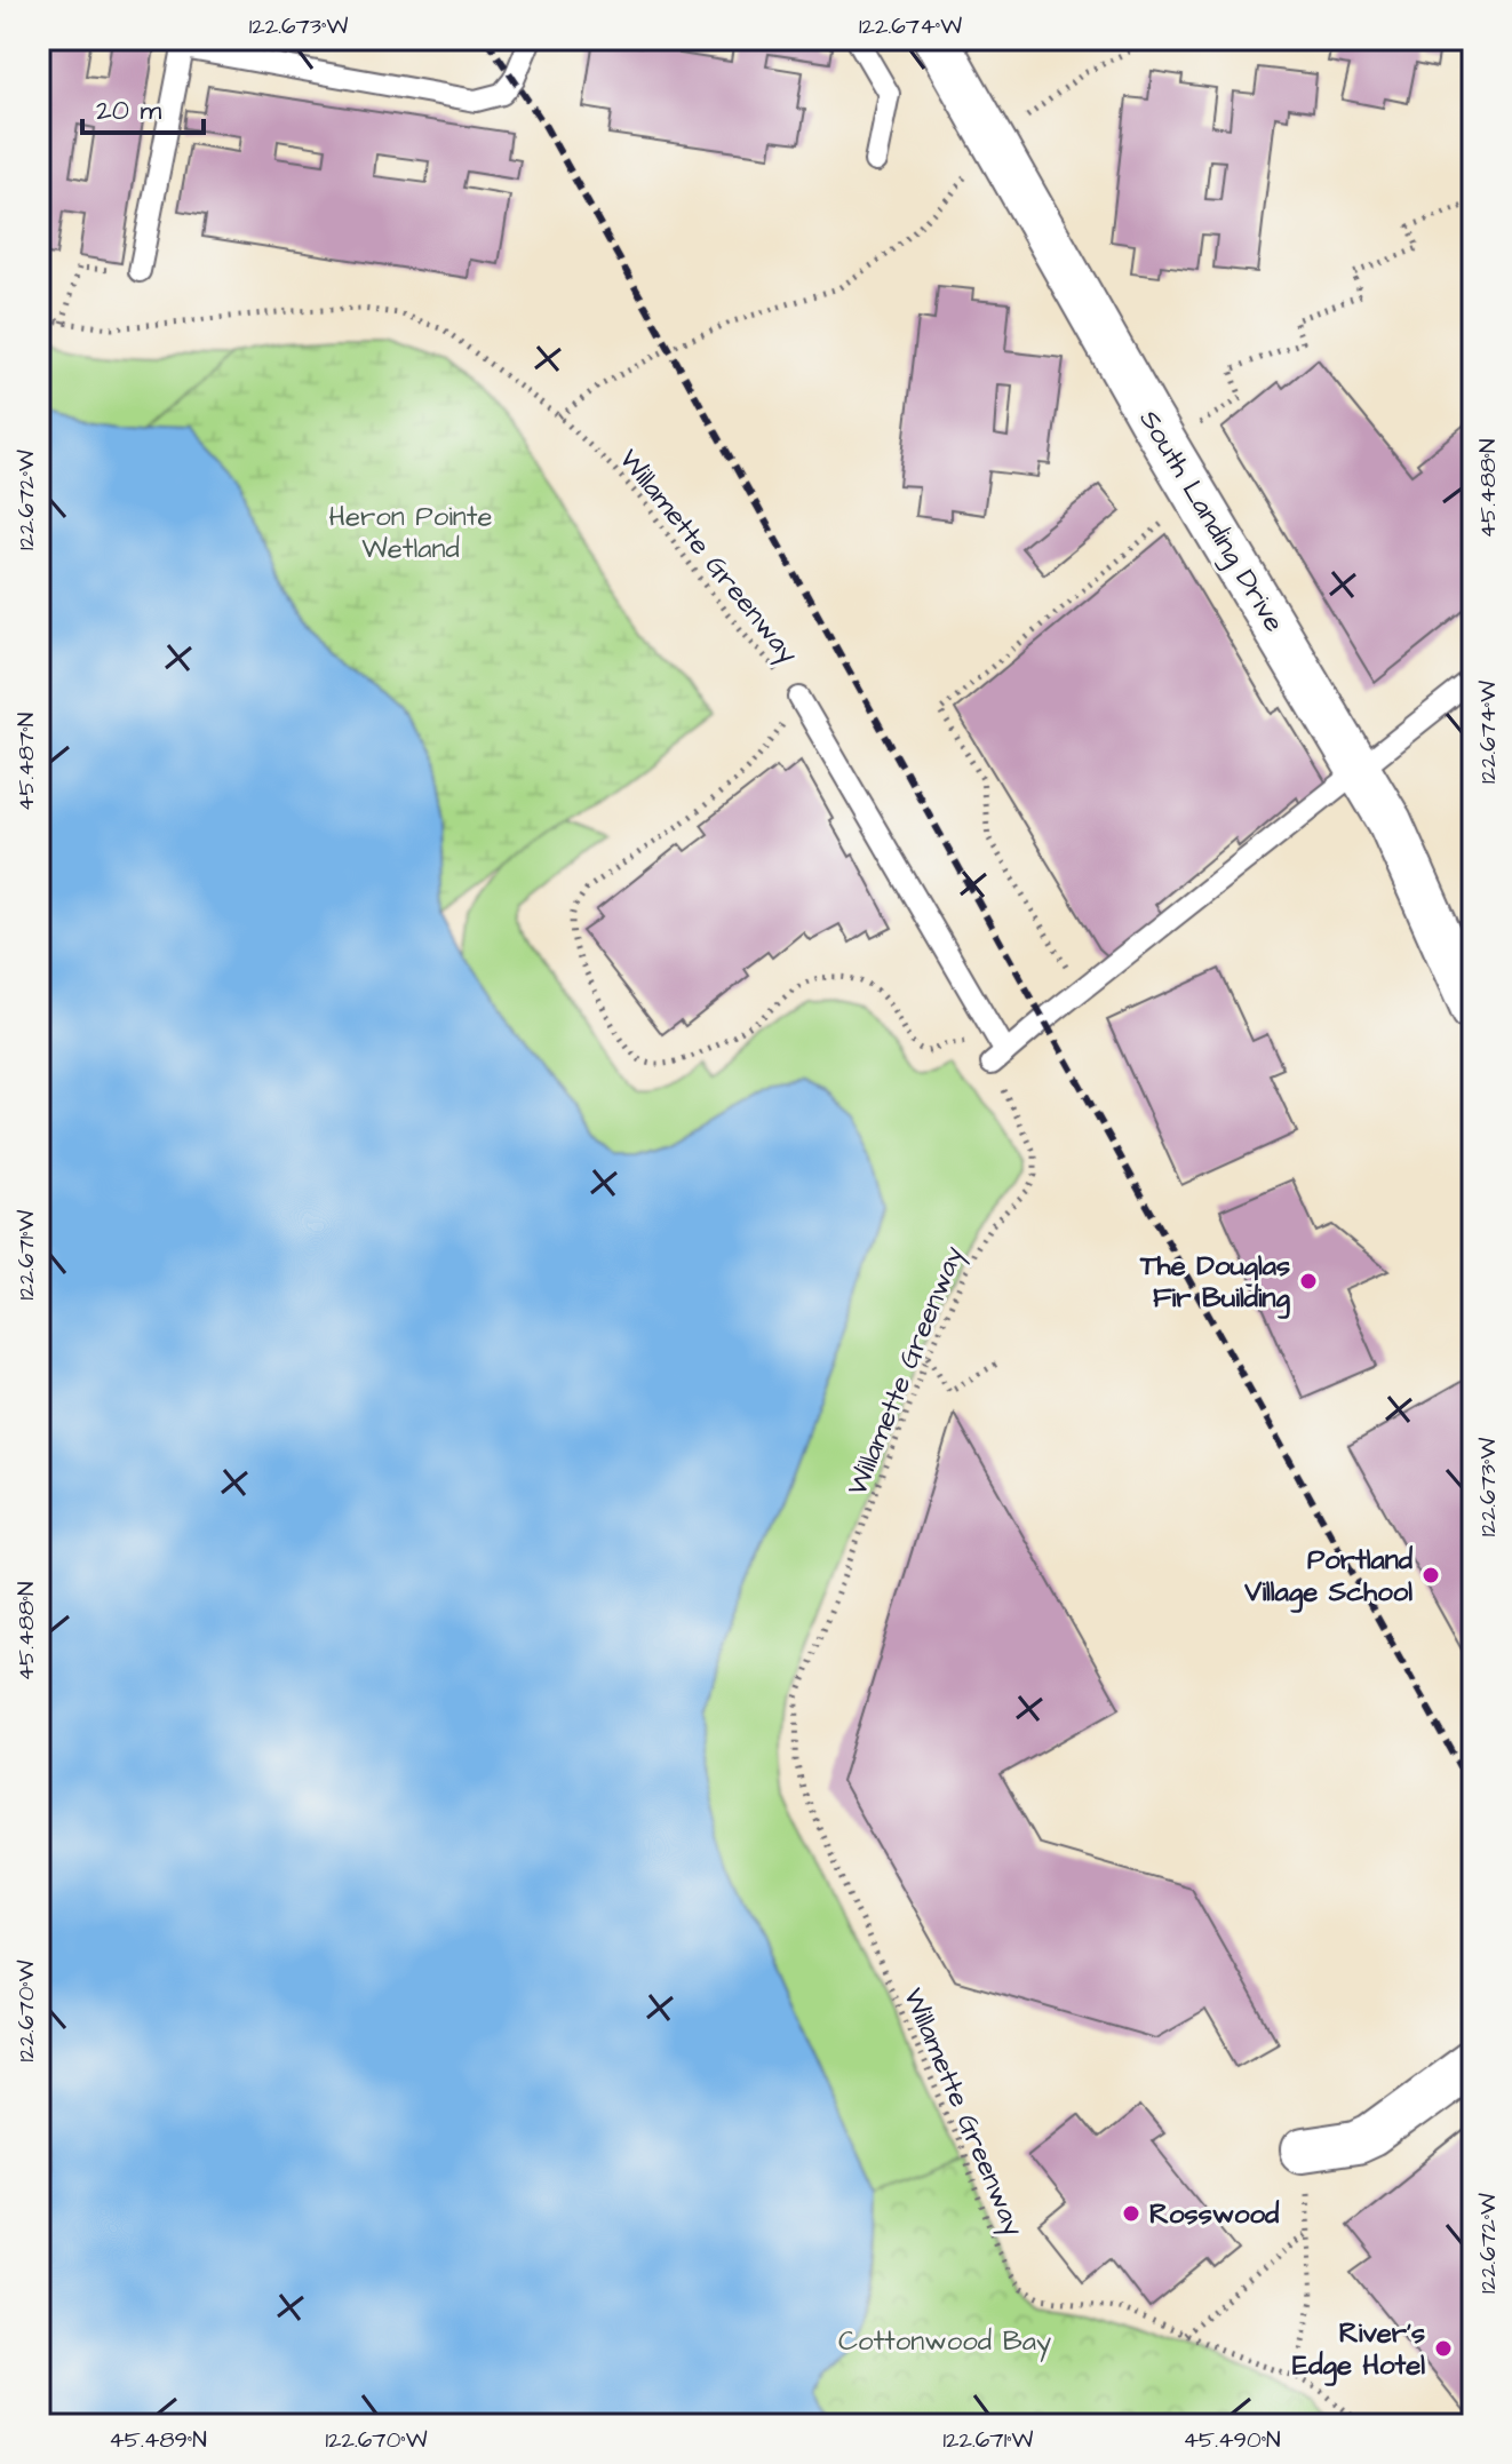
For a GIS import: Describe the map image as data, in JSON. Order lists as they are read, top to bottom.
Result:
{
  "streets": {
    "street": ["South Landing Drive"],
    "path": ["Willamette Greenway"]
  },
  "parks": ["Heron Pointe Wetland", "Cottonwood Bay"],
  "places": [
    "The Douglas Fir Building",
    "Portland Village School",
    "Rosswood",
    "River's Edge Hotel"
  ],
  "scale_bar": "20 m",
  "coordinates": [
    "122.673°W",
    "122.674°W",
    "45.488°N",
    "122.672°W",
    "45.487°N",
    "122.671°W",
    "122.670°W",
    "45.489°N",
    "45.490°N"
  ]
}
